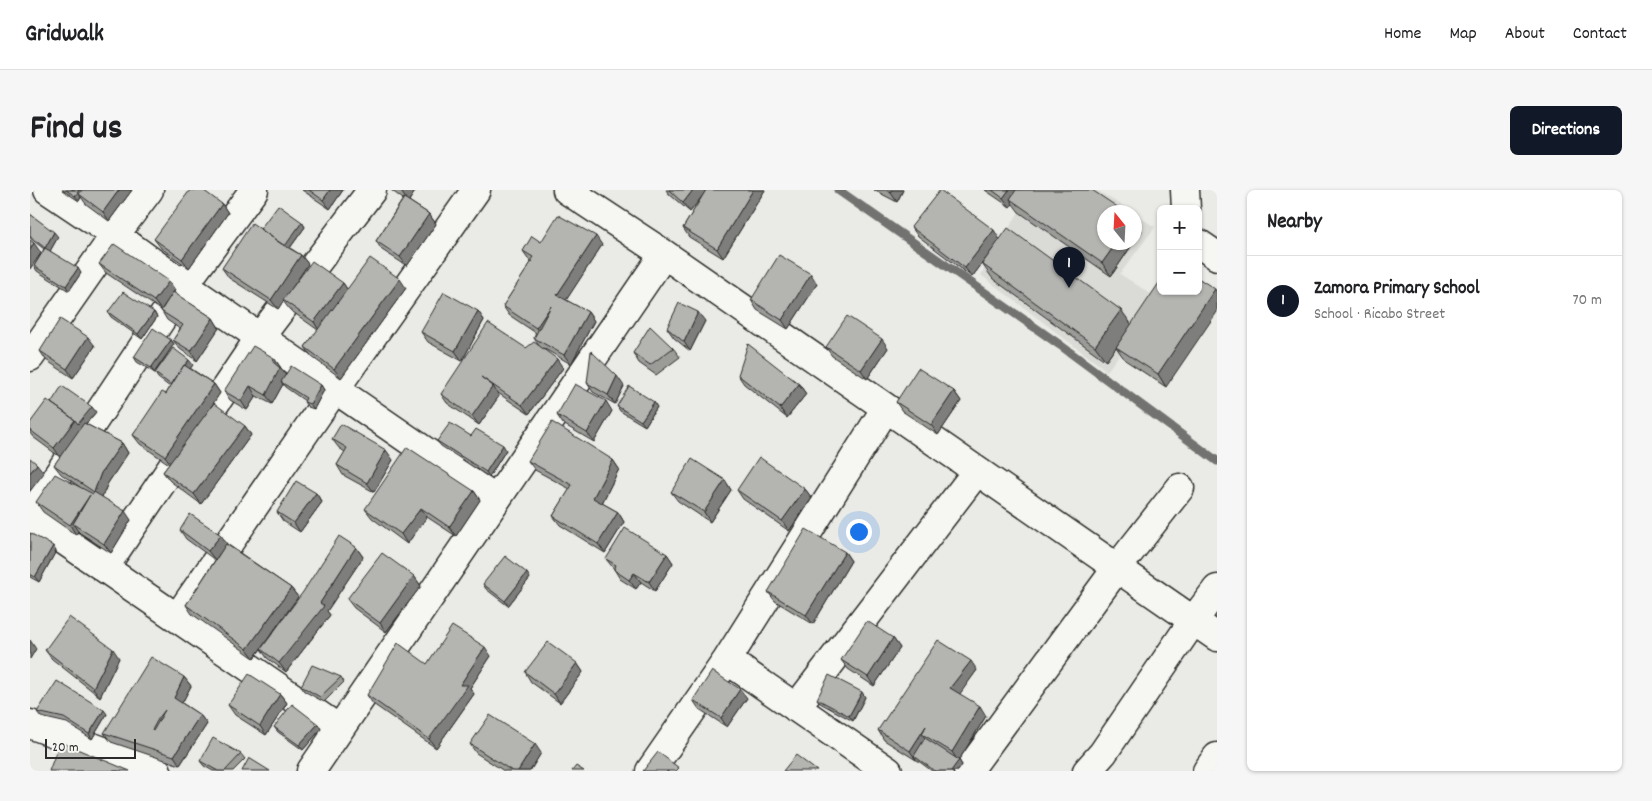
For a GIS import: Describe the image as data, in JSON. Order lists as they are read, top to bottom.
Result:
{
  "scale_bar": "20 m",
  "north": "top",
  "page": {
    "header": "Gridwalk",
    "nav": [
      "Home",
      "Map",
      "About",
      "Contact"
    ],
    "title": "Find us",
    "buttons": "Directions",
    "heading": "Nearby",
    "map_buttons": ["+", "−"],
    "pins": "1",
    "list": [
      {
        "mark": "1",
        "name": "Zamora Primary School",
        "note": "School · Ricabo Street",
        "value": "70 m"
      }
    ],
    "scale": "20 m"
  }
}
